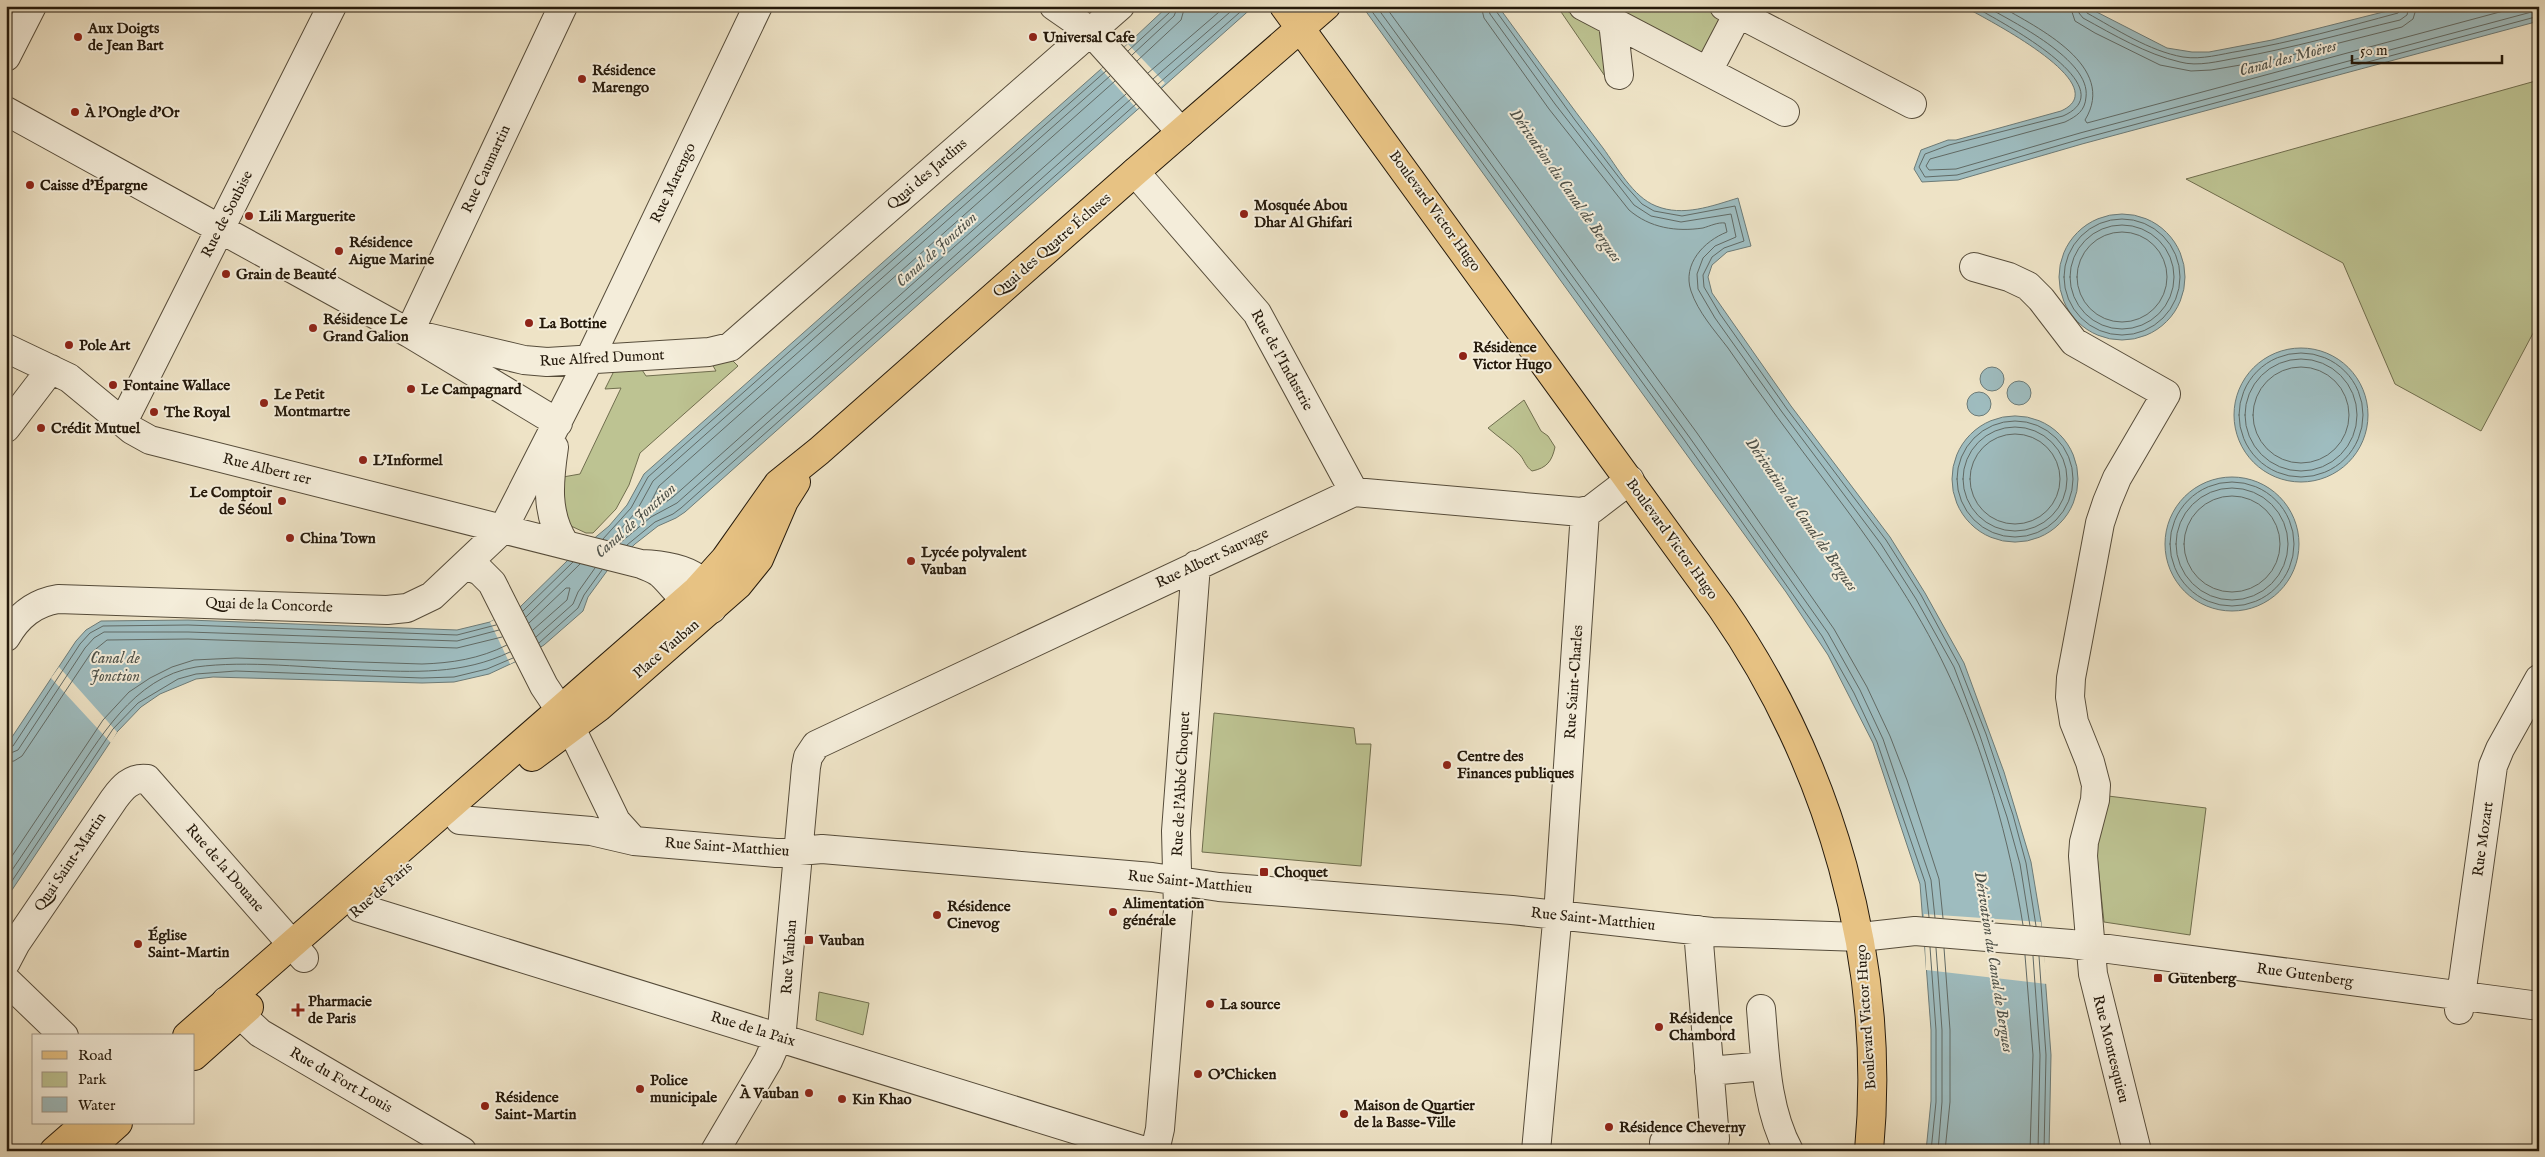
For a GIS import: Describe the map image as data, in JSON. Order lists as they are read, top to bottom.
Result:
{
  "streets": {
    "main road": [
      "Boulevard Victor Hugo",
      "Quai des Quatre Écluses",
      "Place Vauban",
      "Rue de Paris"
    ],
    "street": [
      "Rue Caumartin",
      "Quai des Jardins",
      "Rue Marengo",
      "Rue de Soubise",
      "Rue Alfred Dumont",
      "Rue de l'Industrie",
      "Rue Albert 1er",
      "Rue Albert Sauvage",
      "Quai de la Concorde",
      "Rue Saint-Charles",
      "Rue de l'Abbé Choquet",
      "Rue Mozart",
      "Rue Saint-Matthieu",
      "Quai Saint-Martin",
      "Rue de la Douane",
      "Rue Vauban",
      "Rue Gutenberg",
      "Rue de la Paix",
      "Rue Montesquieu",
      "Rue du Fort Louis"
    ]
  },
  "crossings": [
    ["Rue Caumartin", "Rue Alfred Dumont"],
    ["Quai des Jardins", "Rue Alfred Dumont"],
    ["Rue Marengo", "Rue Alfred Dumont"],
    ["Rue Marengo", "Quai de la Concorde"],
    ["Boulevard Victor Hugo", "Quai des Quatre Écluses"],
    ["Boulevard Victor Hugo", "Rue Saint-Matthieu"],
    ["Rue de Soubise", "Rue Alfred Dumont"],
    ["Rue de Soubise", "Rue Albert 1er"],
    ["Quai des Quatre Écluses", "Rue de l'Industrie"],
    ["Quai des Quatre Écluses", "Place Vauban"],
    ["Rue Alfred Dumont", "Quai de la Concorde"],
    ["Rue de l'Industrie", "Rue Albert Sauvage"],
    ["Rue Albert 1er", "Quai de la Concorde"],
    ["Rue Albert 1er", "Place Vauban"],
    ["Rue Albert Sauvage", "Rue Saint-Charles"],
    ["Rue Albert Sauvage", "Rue de l'Abbé Choquet"],
    ["Rue Albert Sauvage", "Rue Vauban"],
    ["Place Vauban", "Rue de Paris"],
    ["Rue Saint-Charles", "Rue Saint-Matthieu"],
    ["Rue de l'Abbé Choquet", "Rue Saint-Matthieu"],
    ["Rue Mozart", "Rue Gutenberg"],
    ["Rue Saint-Matthieu", "Rue de Paris"],
    ["Rue Saint-Matthieu", "Rue Vauban"],
    ["Rue Saint-Matthieu", "Rue Gutenberg"],
    ["Quai Saint-Martin", "Rue de la Douane"],
    ["Rue de la Douane", "Rue de Paris"],
    ["Rue de Paris", "Rue de la Paix"],
    ["Rue de Paris", "Rue du Fort Louis"],
    ["Rue Vauban", "Rue de la Paix"],
    ["Rue Gutenberg", "Rue Montesquieu"]
  ],
  "water": ["Canal des Moëres", "Dérivation du Canal de Bergues", "Canal de Jonction"],
  "places": {
    "other": [
      "Aux Doigts de Jean Bart",
      "Universal Cafe",
      "Résidence Marengo",
      "À l'Ongle d'Or",
      "Caisse d'Épargne",
      "Mosquée Abou Dhar Al Ghifari",
      "Lili Marguerite",
      "Résidence Aigue Marine",
      "Grain de Beauté",
      "La Bottine",
      "Résidence Le Grand Galion",
      "Pole Art",
      "Résidence Victor Hugo",
      "Fontaine Wallace",
      "Le Campagnard",
      "Le Petit Montmartre",
      "The Royal",
      "Crédit Mutuel",
      "L'Informel",
      "Le Comptoir de Séoul",
      "China Town",
      "Lycée polyvalent Vauban",
      "Centre des Finances publiques",
      "Alimentation générale",
      "Résidence Cinevog",
      "Église Saint-Martin",
      "La source",
      "Résidence Chambord",
      "O'Chicken",
      "Police municipale",
      "À Vauban",
      "Kin Khao",
      "Résidence Saint-Martin",
      "Maison de Quartier de la Basse-Ville",
      "Résidence Cheverny"
    ],
    "transit": ["Choquet", "Vauban", "Gutenberg"],
    "health": ["Pharmacie de Paris"]
  },
  "legend": ["Road", "Park", "Water"],
  "scale_bar": "50 m"
}
